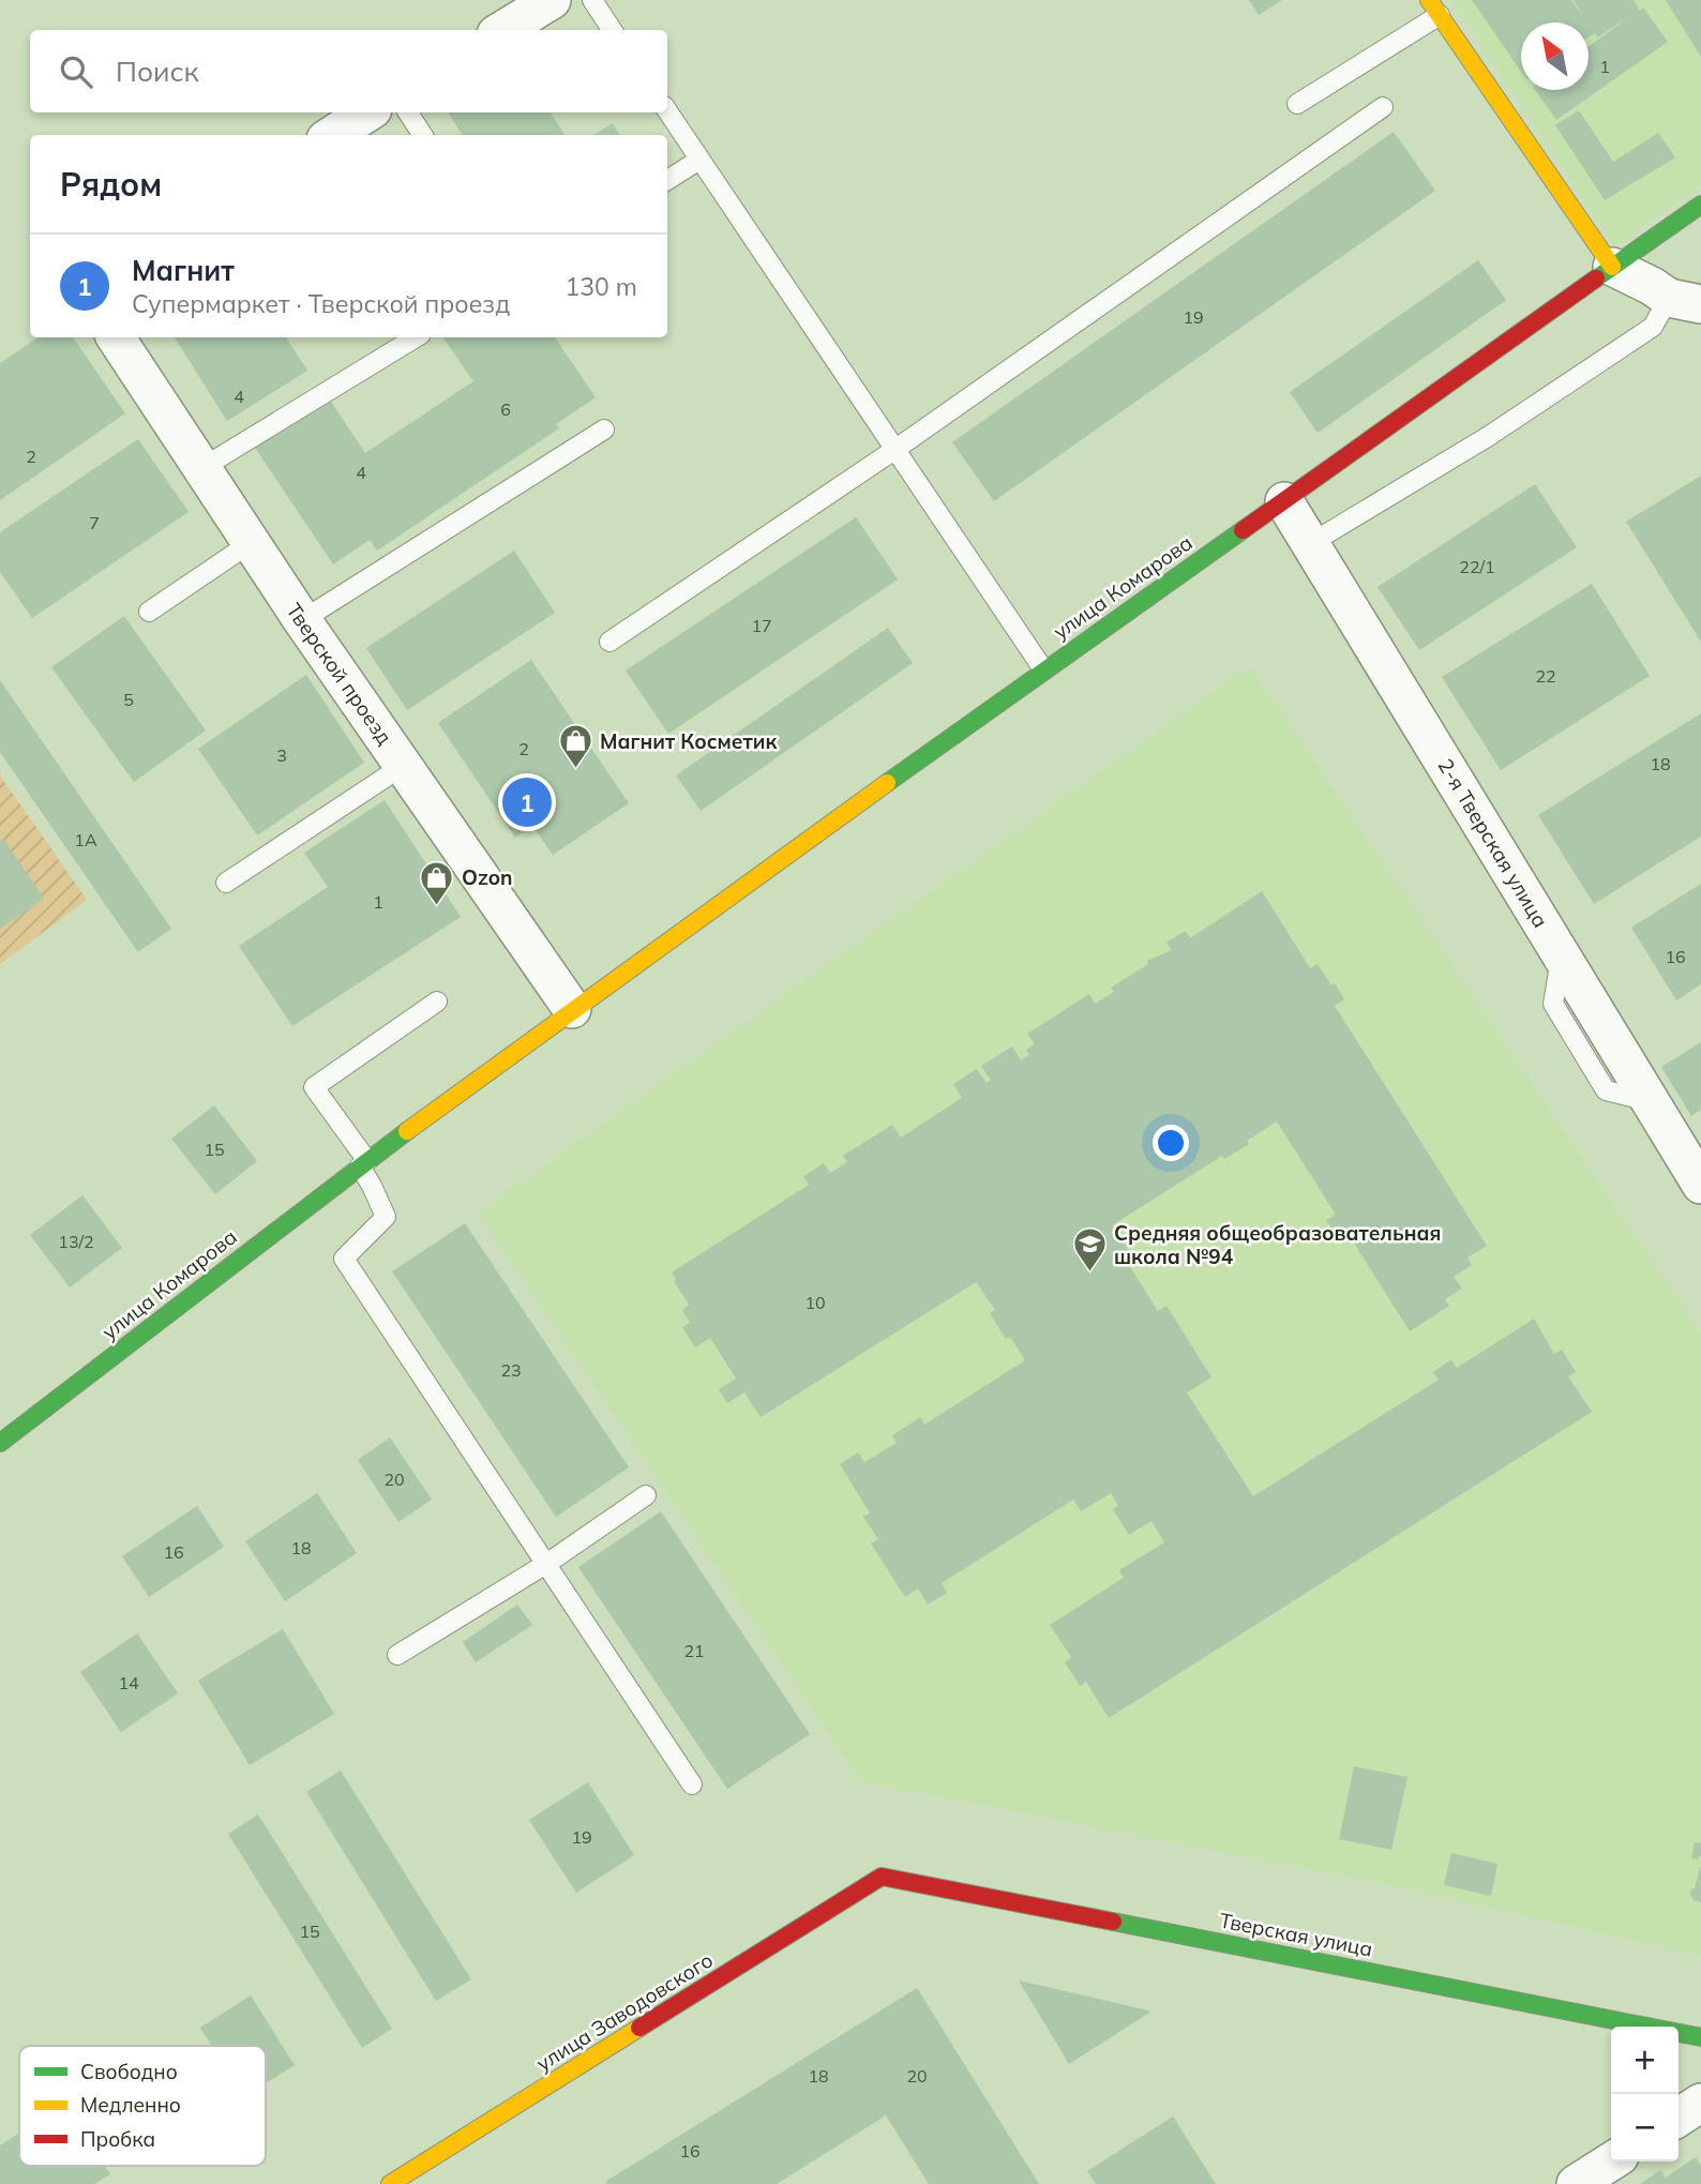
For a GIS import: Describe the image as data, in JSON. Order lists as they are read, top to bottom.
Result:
{
  "streets": {
    "street": [
      "улица Комарова",
      "Тверской проезд",
      "2-я Тверская улица",
      "Тверская улица",
      "улица Заводовского"
    ]
  },
  "crossings": [
    ["улица Комарова", "Тверской проезд"],
    ["улица Комарова", "2-я Тверская улица"],
    ["Тверская улица", "улица Заводовского"]
  ],
  "places": {
    "shop": ["Магнит Косметик", "Ozon"],
    "school or university": ["Средняя общеобразовательная школа №94"]
  },
  "house_numbers": [
    "1",
    "19",
    "4",
    "6",
    "2",
    "4",
    "7",
    "22/1",
    "17",
    "22",
    "5",
    "2",
    "3",
    "18",
    "1А",
    "1",
    "16",
    "15",
    "13/2",
    "10",
    "23",
    "20",
    "18",
    "16",
    "21",
    "14",
    "19",
    "15",
    "18",
    "20",
    "16"
  ],
  "legend": ["Свободно", "Медленно", "Пробка"],
  "north": "top left",
  "page": {
    "search": "Поиск",
    "heading": "Рядом",
    "list": [
      {
        "mark": "1",
        "name": "Магнит",
        "note": "Супермаркет · Тверской проезд",
        "value": "130 m"
      }
    ],
    "pins": "1",
    "map_buttons": ["+", "−"]
  }
}
